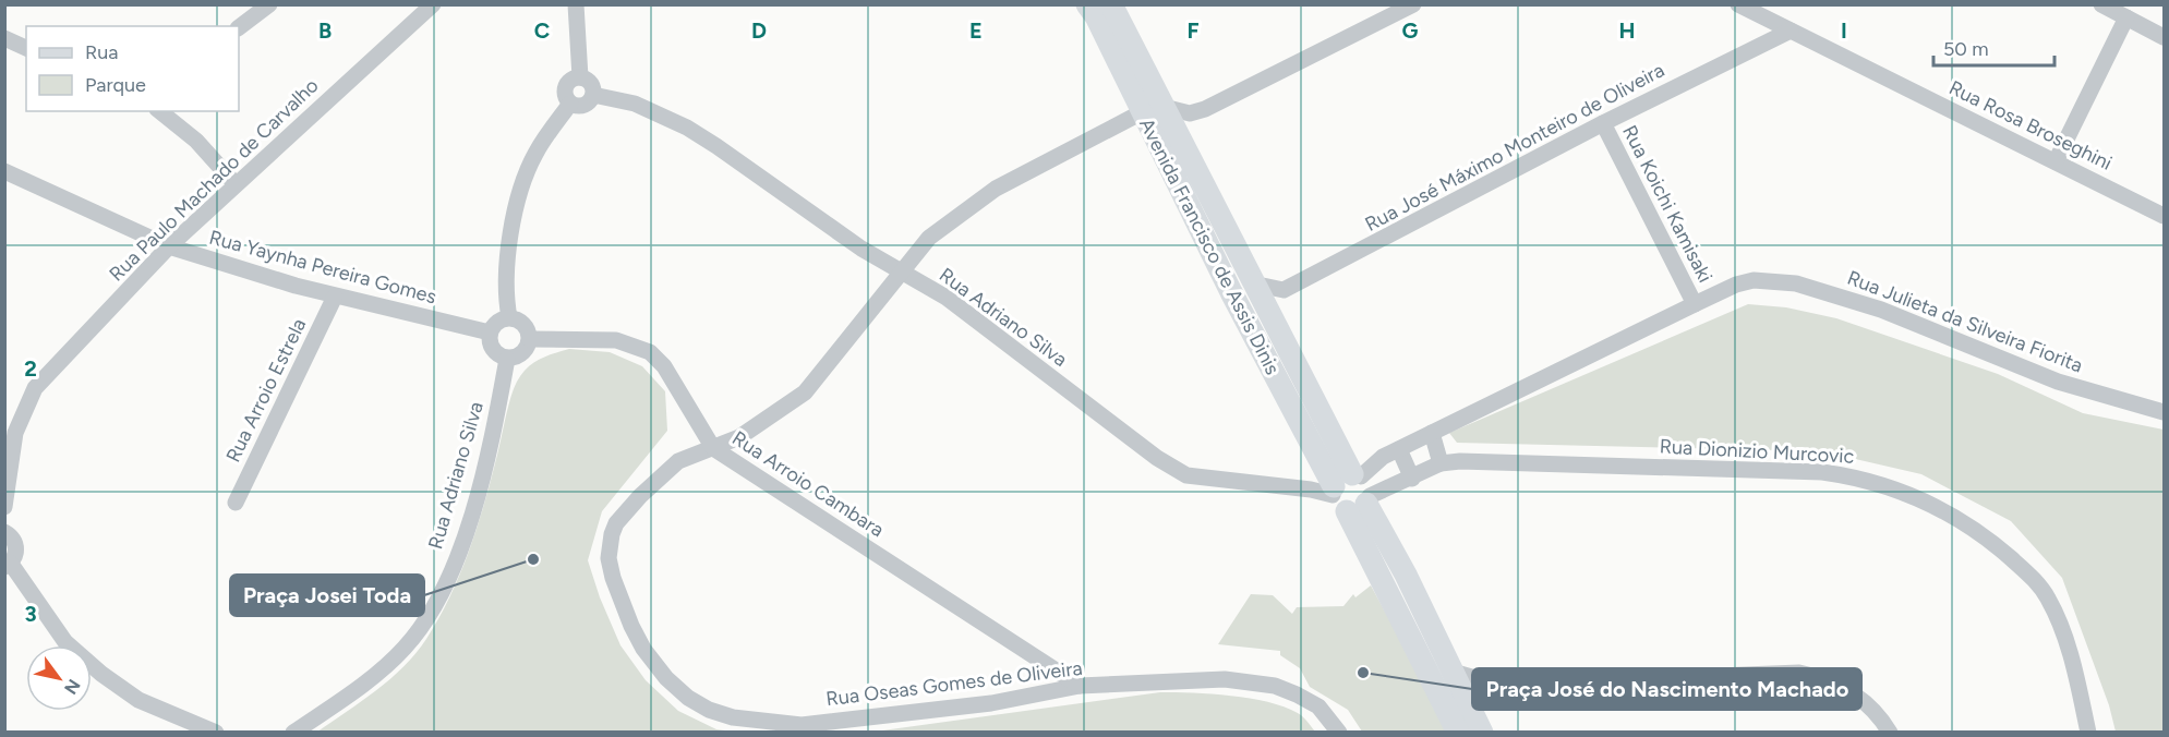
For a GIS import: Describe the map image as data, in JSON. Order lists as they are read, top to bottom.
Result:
{
  "streets": {
    "main road": ["Avenida Francisco de Assis Dinis"],
    "street": [
      "Rua Rosa Broseghini",
      "Rua José Máximo Monteiro de Oliveira",
      "Rua Paulo Machado de Carvalho",
      "Rua Koichi Kamisaki",
      "Rua Yaynha Pereira Gomes",
      "Rua Adriano Silva",
      "Rua Julieta da Silveira Fiorita",
      "Rua Arroio Estrela",
      "Rua Dionizio Murcovic",
      "Rua Arroio Cambara",
      "Rua Oseas Gomes de Oliveira"
    ]
  },
  "crossings": [
    ["Rua Rosa Broseghini", "Rua José Máximo Monteiro de Oliveira"],
    ["Rua José Máximo Monteiro de Oliveira", "Rua Koichi Kamisaki"],
    ["Rua José Máximo Monteiro de Oliveira", "Avenida Francisco de Assis Dinis"],
    ["Rua Paulo Machado de Carvalho", "Rua Yaynha Pereira Gomes"],
    ["Rua Koichi Kamisaki", "Rua Julieta da Silveira Fiorita"],
    ["Avenida Francisco de Assis Dinis", "Rua Adriano Silva"],
    ["Avenida Francisco de Assis Dinis", "Rua Julieta da Silveira Fiorita"],
    ["Avenida Francisco de Assis Dinis", "Rua Dionizio Murcovic"],
    ["Avenida Francisco de Assis Dinis", "Rua Oseas Gomes de Oliveira"],
    ["Rua Yaynha Pereira Gomes", "Rua Adriano Silva"],
    ["Rua Yaynha Pereira Gomes", "Rua Arroio Estrela"],
    ["Rua Yaynha Pereira Gomes", "Rua Arroio Cambara"],
    ["Rua Adriano Silva", "Rua Julieta da Silveira Fiorita"],
    ["Rua Adriano Silva", "Rua Dionizio Murcovic"],
    ["Rua Adriano Silva", "Rua Arroio Cambara"],
    ["Rua Adriano Silva", "Rua Oseas Gomes de Oliveira"],
    ["Rua Julieta da Silveira Fiorita", "Rua Dionizio Murcovic"],
    ["Rua Arroio Cambara", "Rua Oseas Gomes de Oliveira"]
  ],
  "places": ["Praça Josei Toda", "Praça José do Nascimento Machado"],
  "legend": ["Rua", "Parque"],
  "scale_bar": "50 m",
  "north": "bottom right",
  "grid": {
    "columns": [
      "B",
      "C",
      "D",
      "E",
      "F",
      "G",
      "H",
      "I"
    ],
    "rows": ["2", "3"]
  }
}
